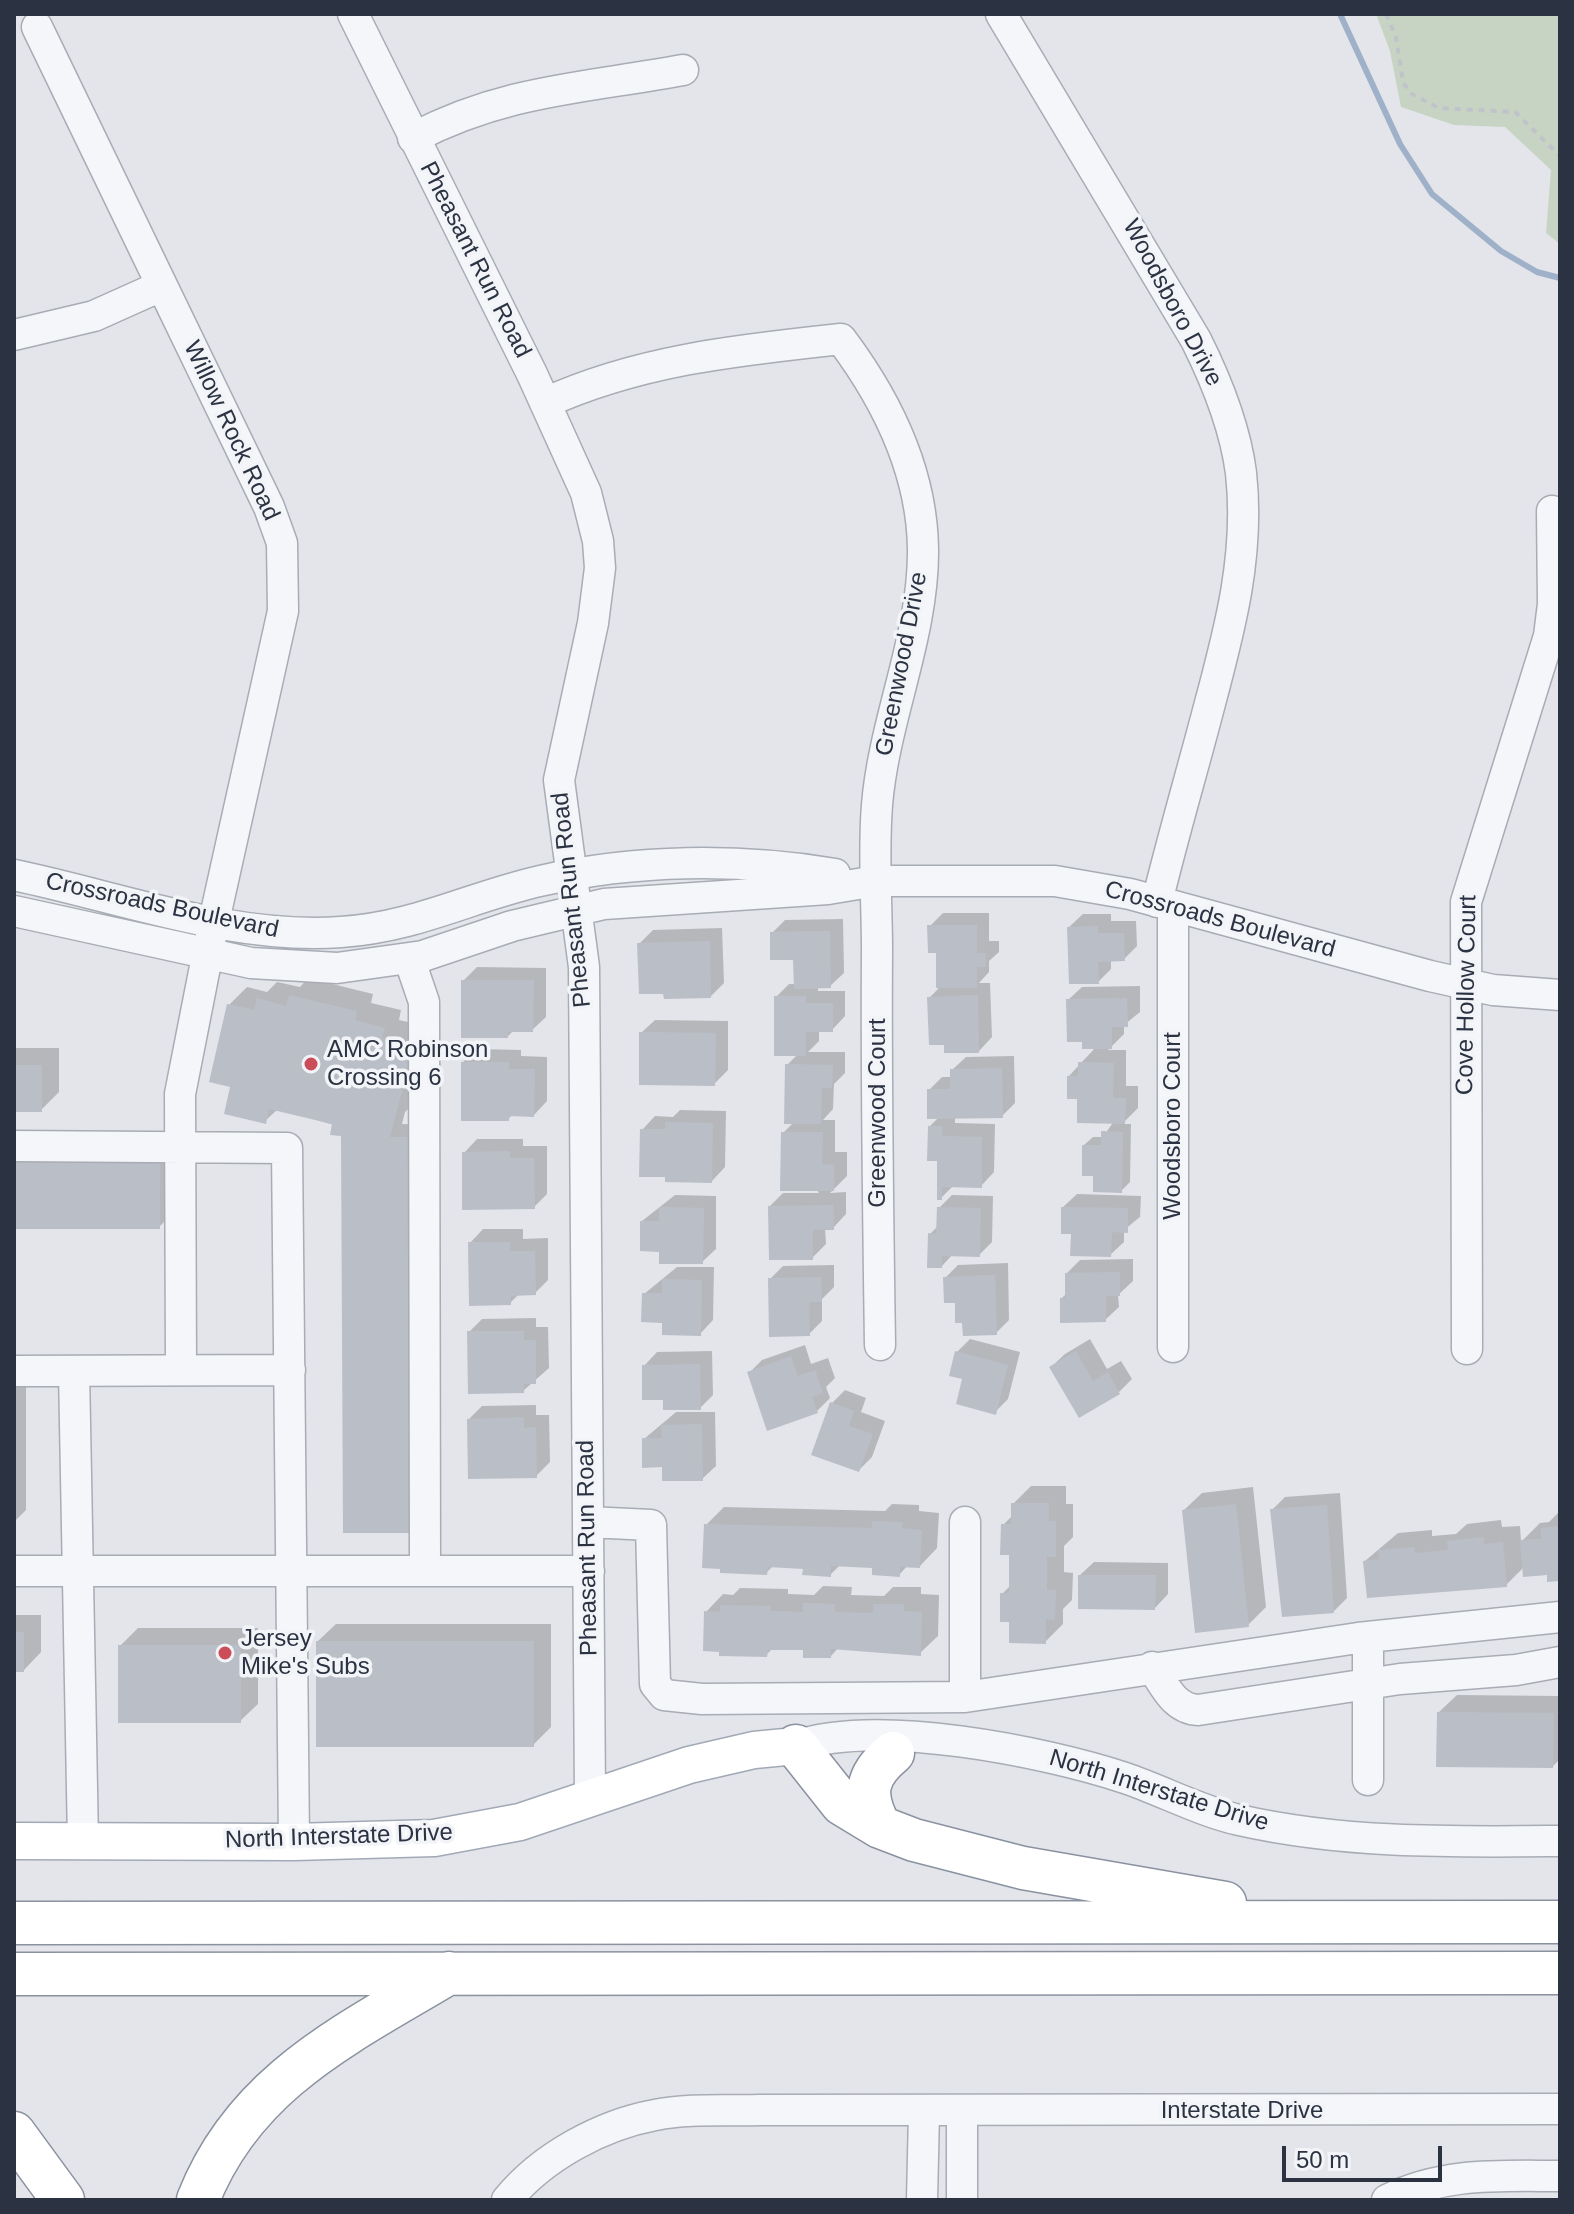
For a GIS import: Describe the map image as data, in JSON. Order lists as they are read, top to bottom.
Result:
{
  "streets": {
    "main road": ["North Interstate Drive"],
    "street": [
      "Pheasant Run Road",
      "Woodsboro Drive",
      "Willow Rock Road",
      "Greenwood Drive",
      "Crossroads Boulevard",
      "Cove Hollow Court",
      "Greenwood Court",
      "Woodsboro Court",
      "Interstate Drive"
    ]
  },
  "crossings": [
    ["Pheasant Run Road", "Greenwood Drive"],
    ["Pheasant Run Road", "Crossroads Boulevard"],
    ["Pheasant Run Road", "North Interstate Drive"],
    ["Woodsboro Drive", "Crossroads Boulevard"],
    ["Woodsboro Drive", "Woodsboro Court"],
    ["Willow Rock Road", "Crossroads Boulevard"],
    ["Greenwood Drive", "Crossroads Boulevard"],
    ["Greenwood Drive", "Greenwood Court"],
    ["Crossroads Boulevard", "Cove Hollow Court"],
    ["Crossroads Boulevard", "Greenwood Court"],
    ["Crossroads Boulevard", "Woodsboro Court"]
  ],
  "places": ["AMC Robinson Crossing 6", "Jersey Mike's Subs"],
  "scale_bar": "50 m"
}
